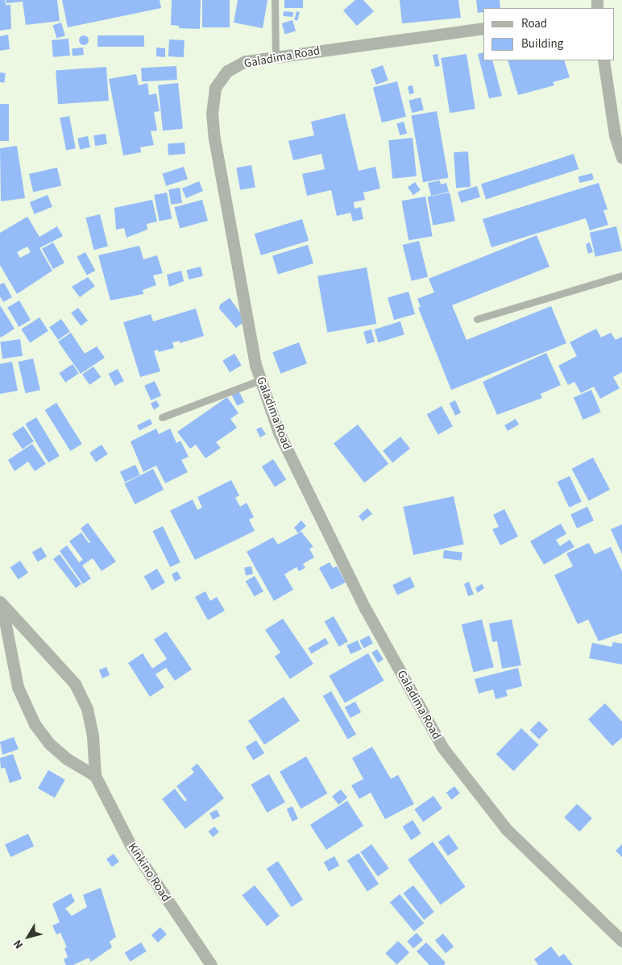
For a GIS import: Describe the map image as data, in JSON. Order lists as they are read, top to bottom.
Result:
{
  "streets": {
    "street": ["Galadima Road", "Kinkino Road"]
  },
  "legend": ["Road", "Building"],
  "north": "bottom left"
}
